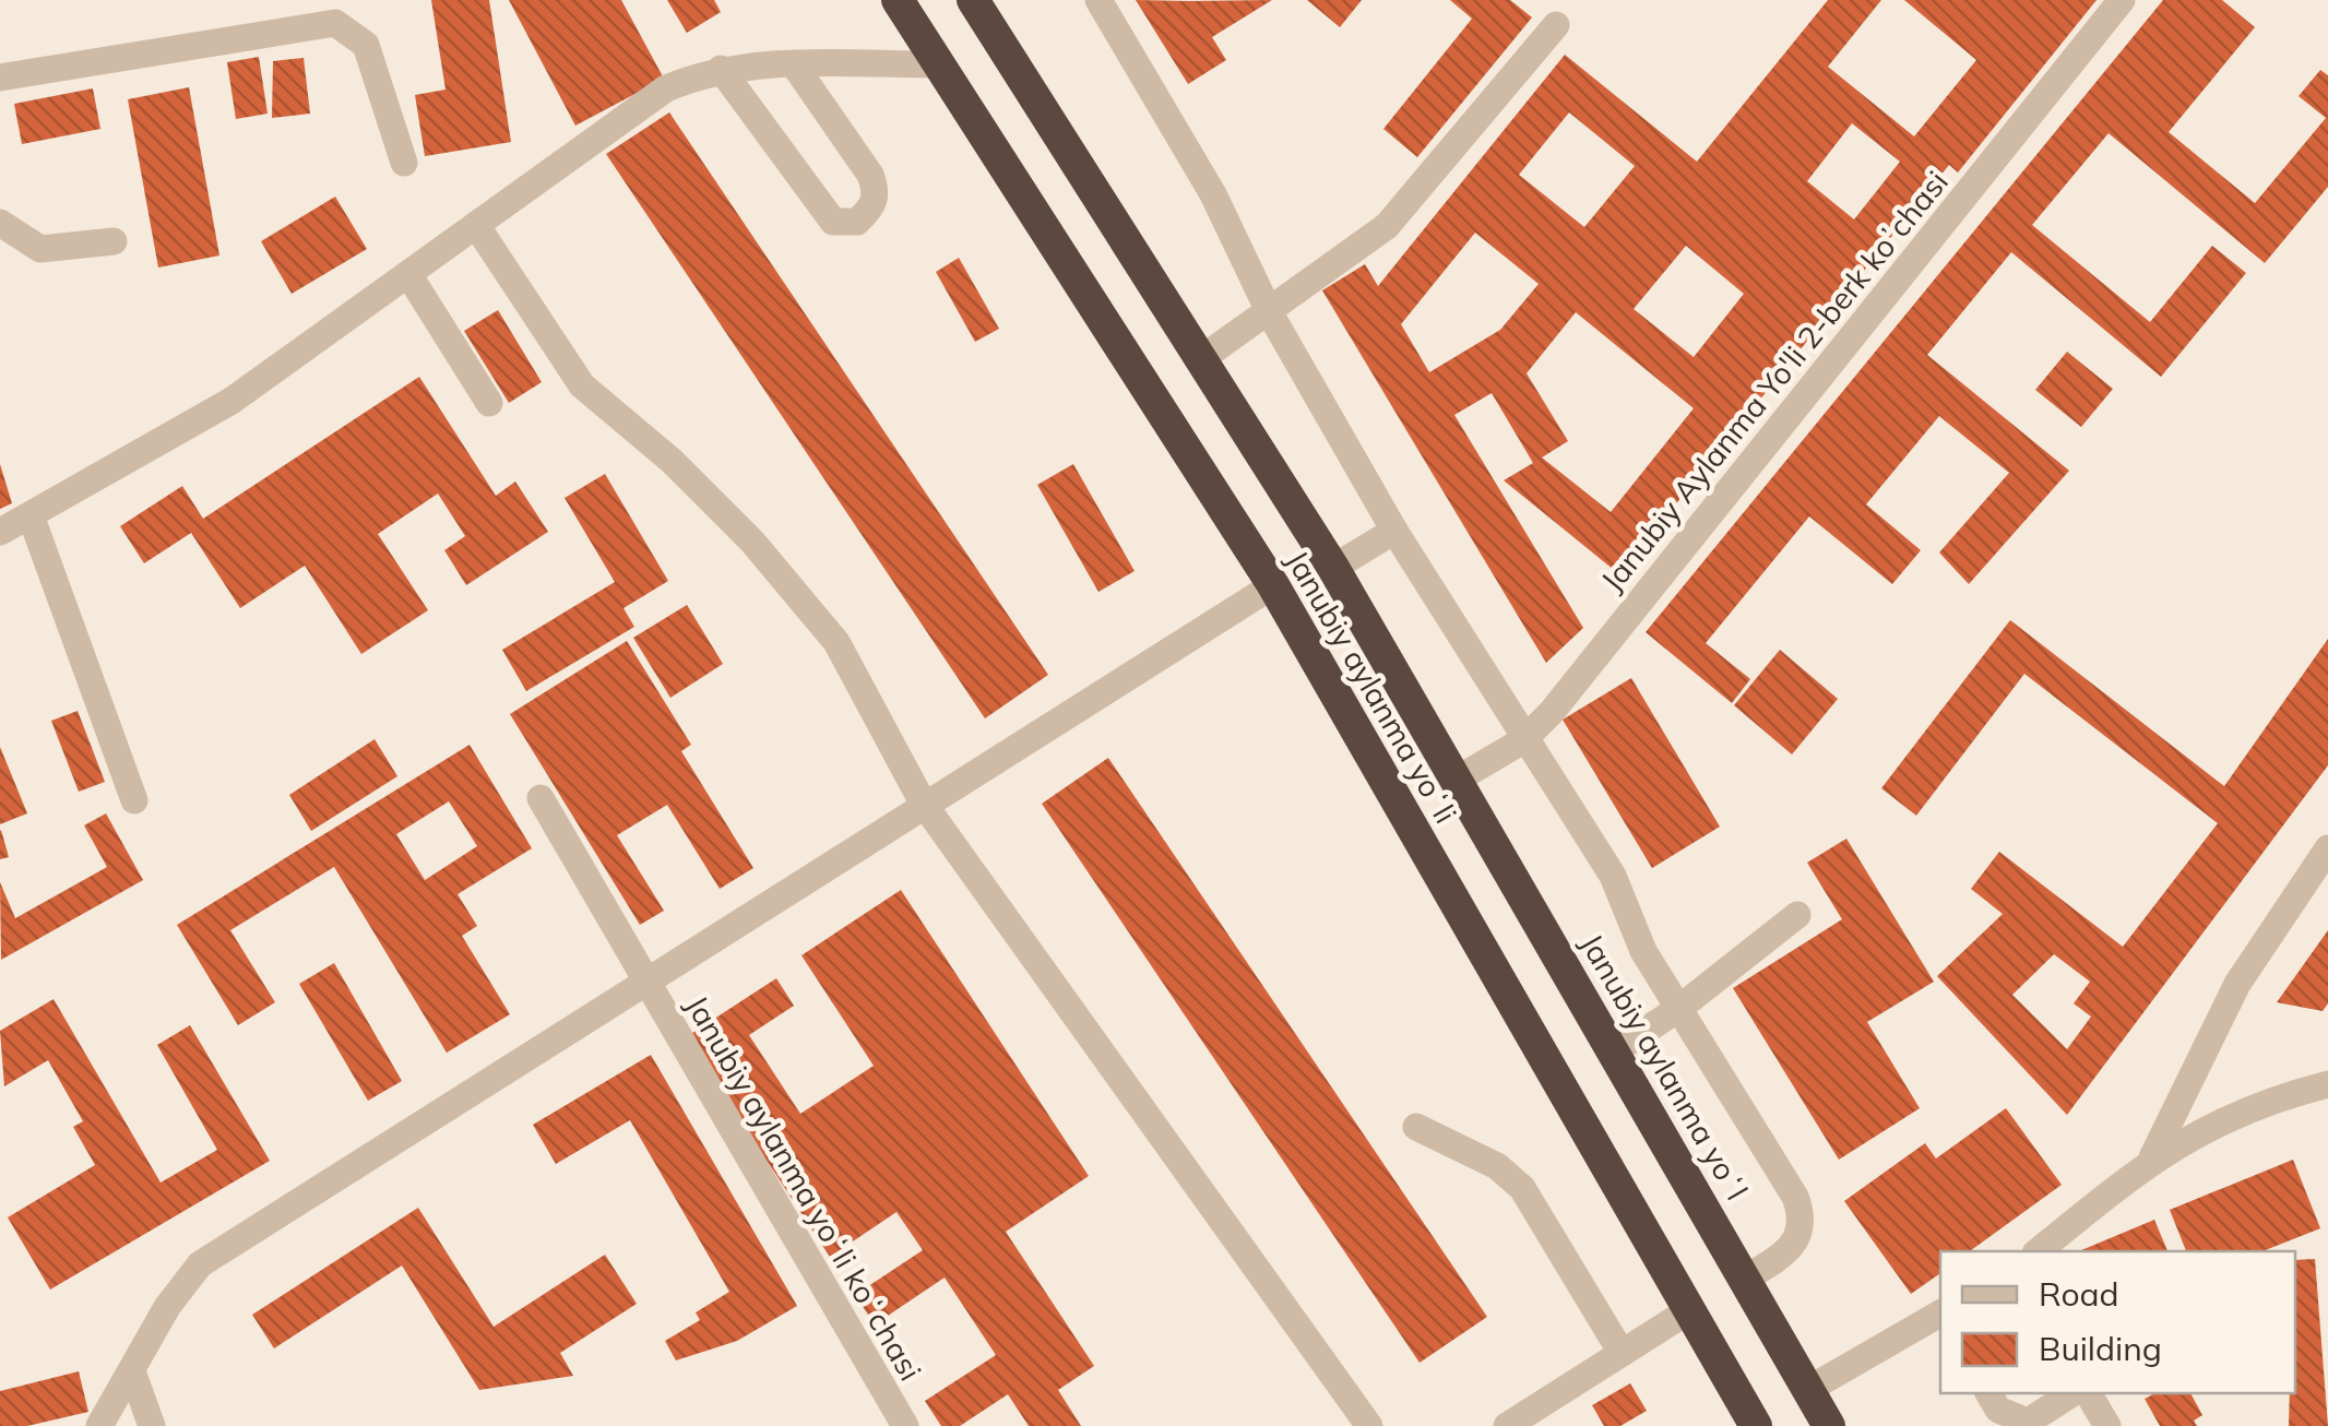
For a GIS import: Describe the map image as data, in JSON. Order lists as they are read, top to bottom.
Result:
{
  "streets": {
    "highway": ["Janubiy aylanma yoʻli", "Janubiy aylanma yoʻl"],
    "street": ["Janubiy Аylanma Yo'li 2-berk koʼchasi", "Janubiy aylanma yoʻli koʻchasi"]
  },
  "crossings": [
    ["Janubiy Аylanma Yo'li 2-berk koʼchasi", "Janubiy aylanma yoʻli"],
    ["Janubiy Аylanma Yo'li 2-berk koʼchasi", "Janubiy aylanma yoʻl"],
    ["Janubiy aylanma yoʻli", "Janubiy aylanma yoʻl"]
  ],
  "legend": ["Road", "Building"]
}
